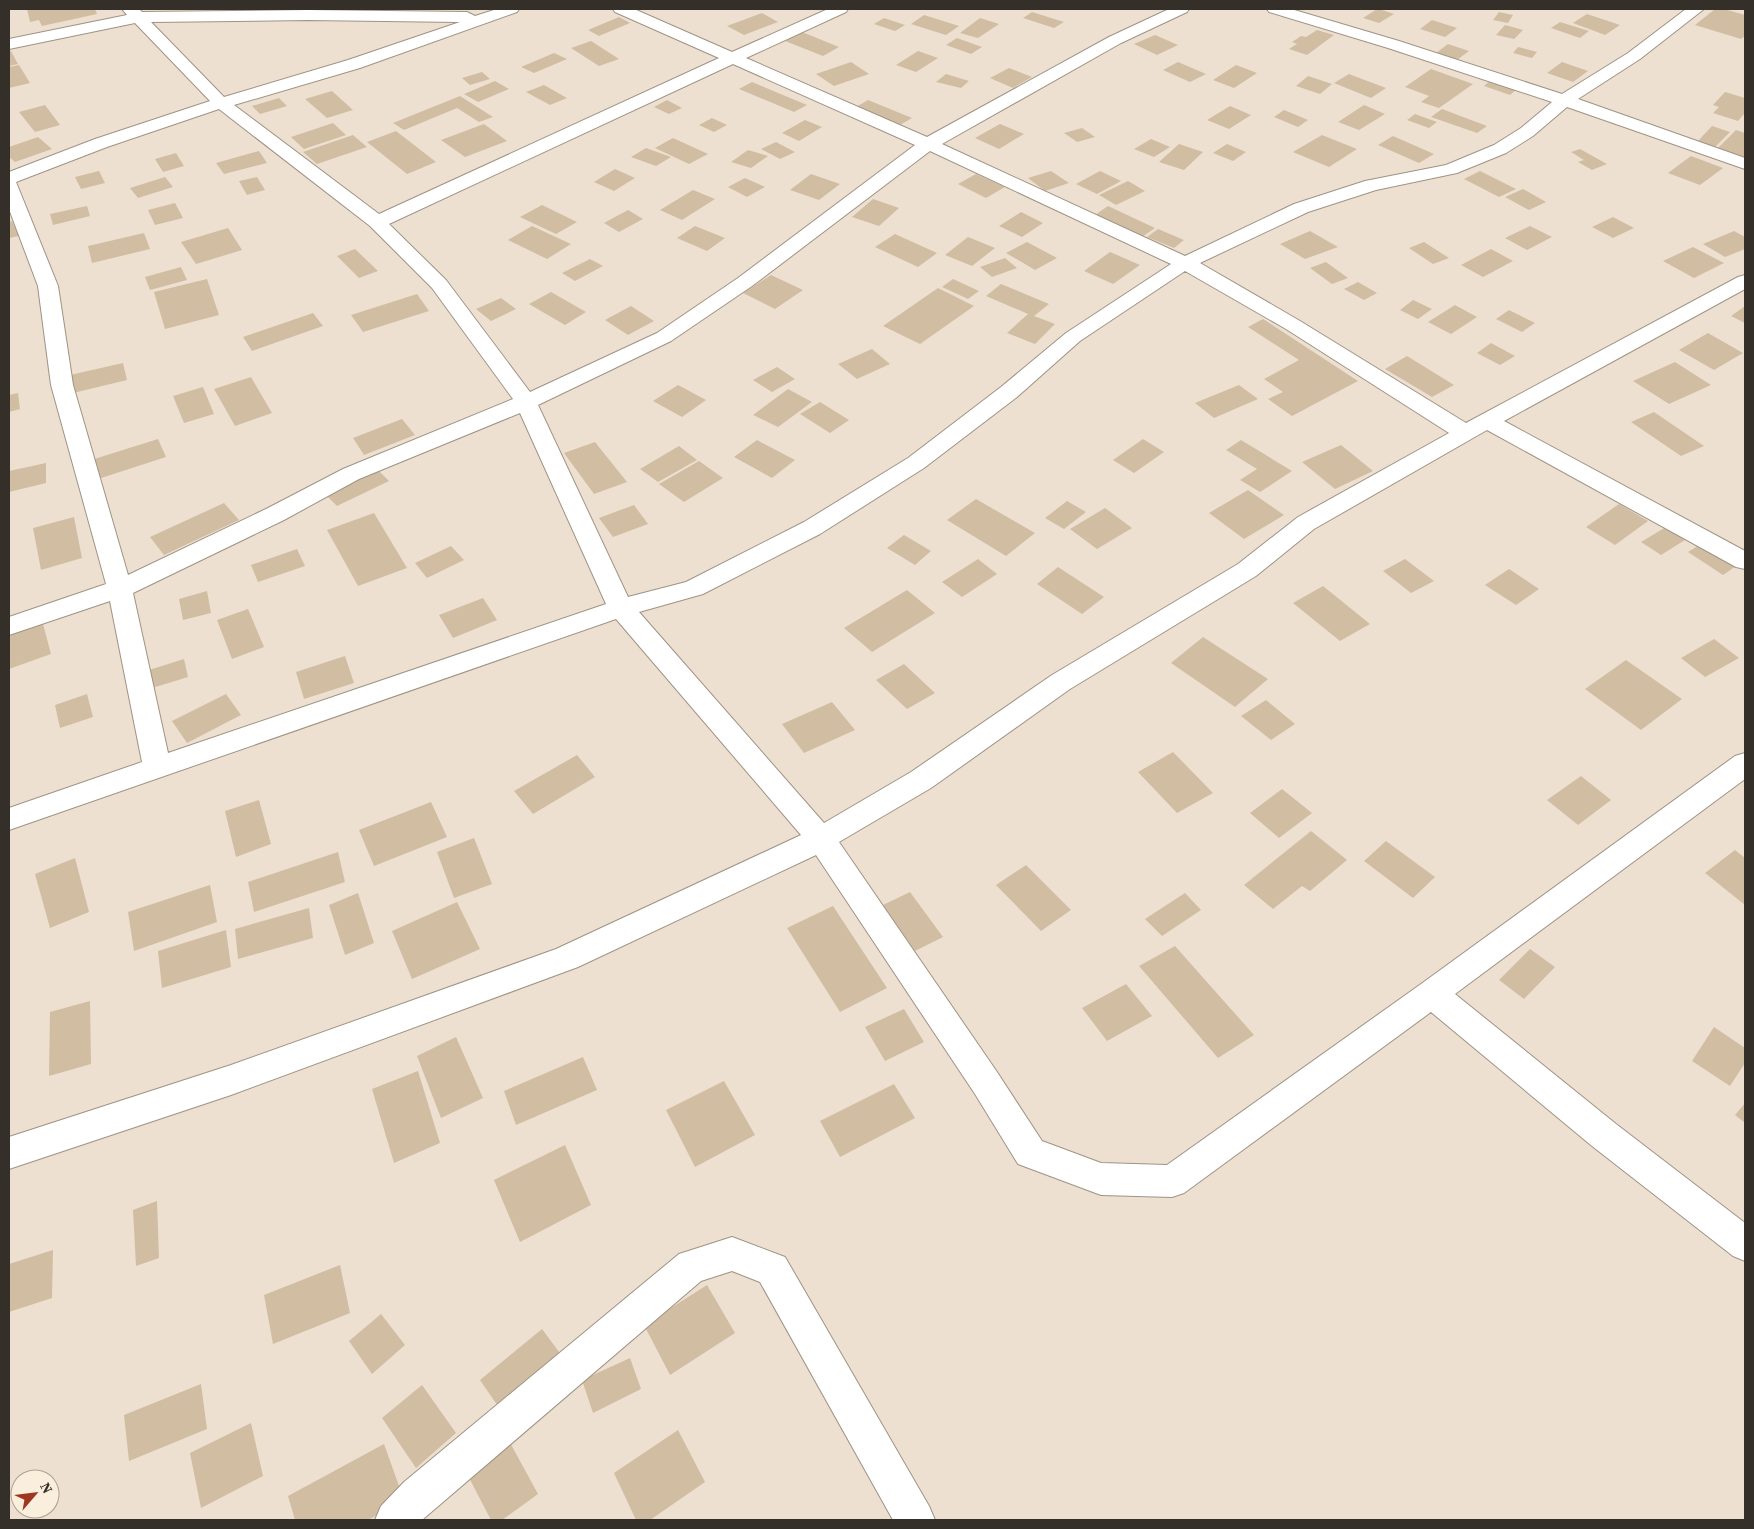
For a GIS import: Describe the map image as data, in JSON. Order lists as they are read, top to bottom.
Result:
{
  "north": "top right"
}
